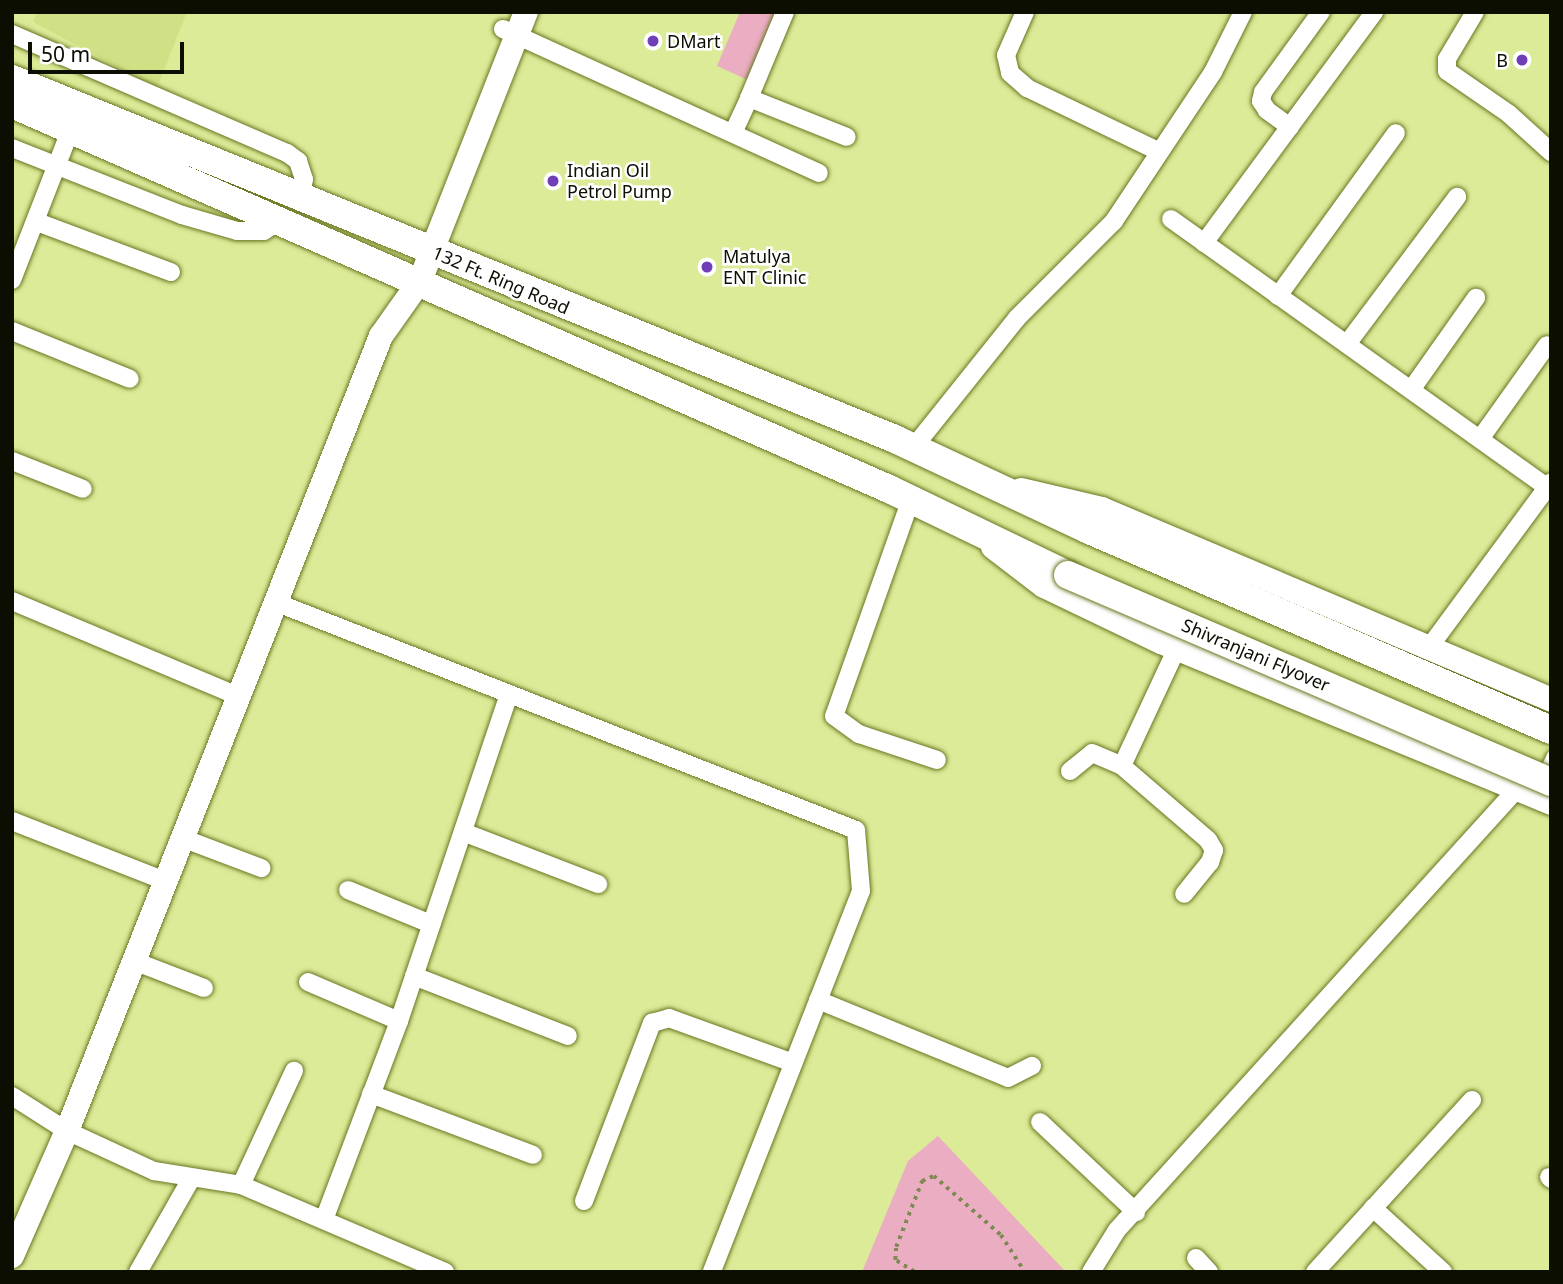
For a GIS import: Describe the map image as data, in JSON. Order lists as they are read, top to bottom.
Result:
{
  "streets": {
    "main road": ["132 Ft. Ring Road", "Shivranjani Flyover"]
  },
  "crossings": [
    ["132 Ft. Ring Road", "Shivranjani Flyover"]
  ],
  "places": [
    "DMart",
    "B",
    "Indian Oil Petrol Pump",
    "Matulya ENT Clinic"
  ],
  "scale_bar": "50 m"
}
